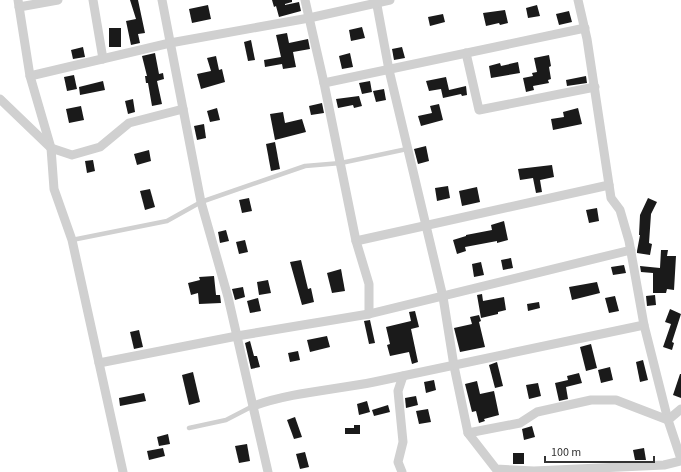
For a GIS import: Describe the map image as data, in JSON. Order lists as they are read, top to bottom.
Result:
{
  "scale_bar": "100 m"
}
